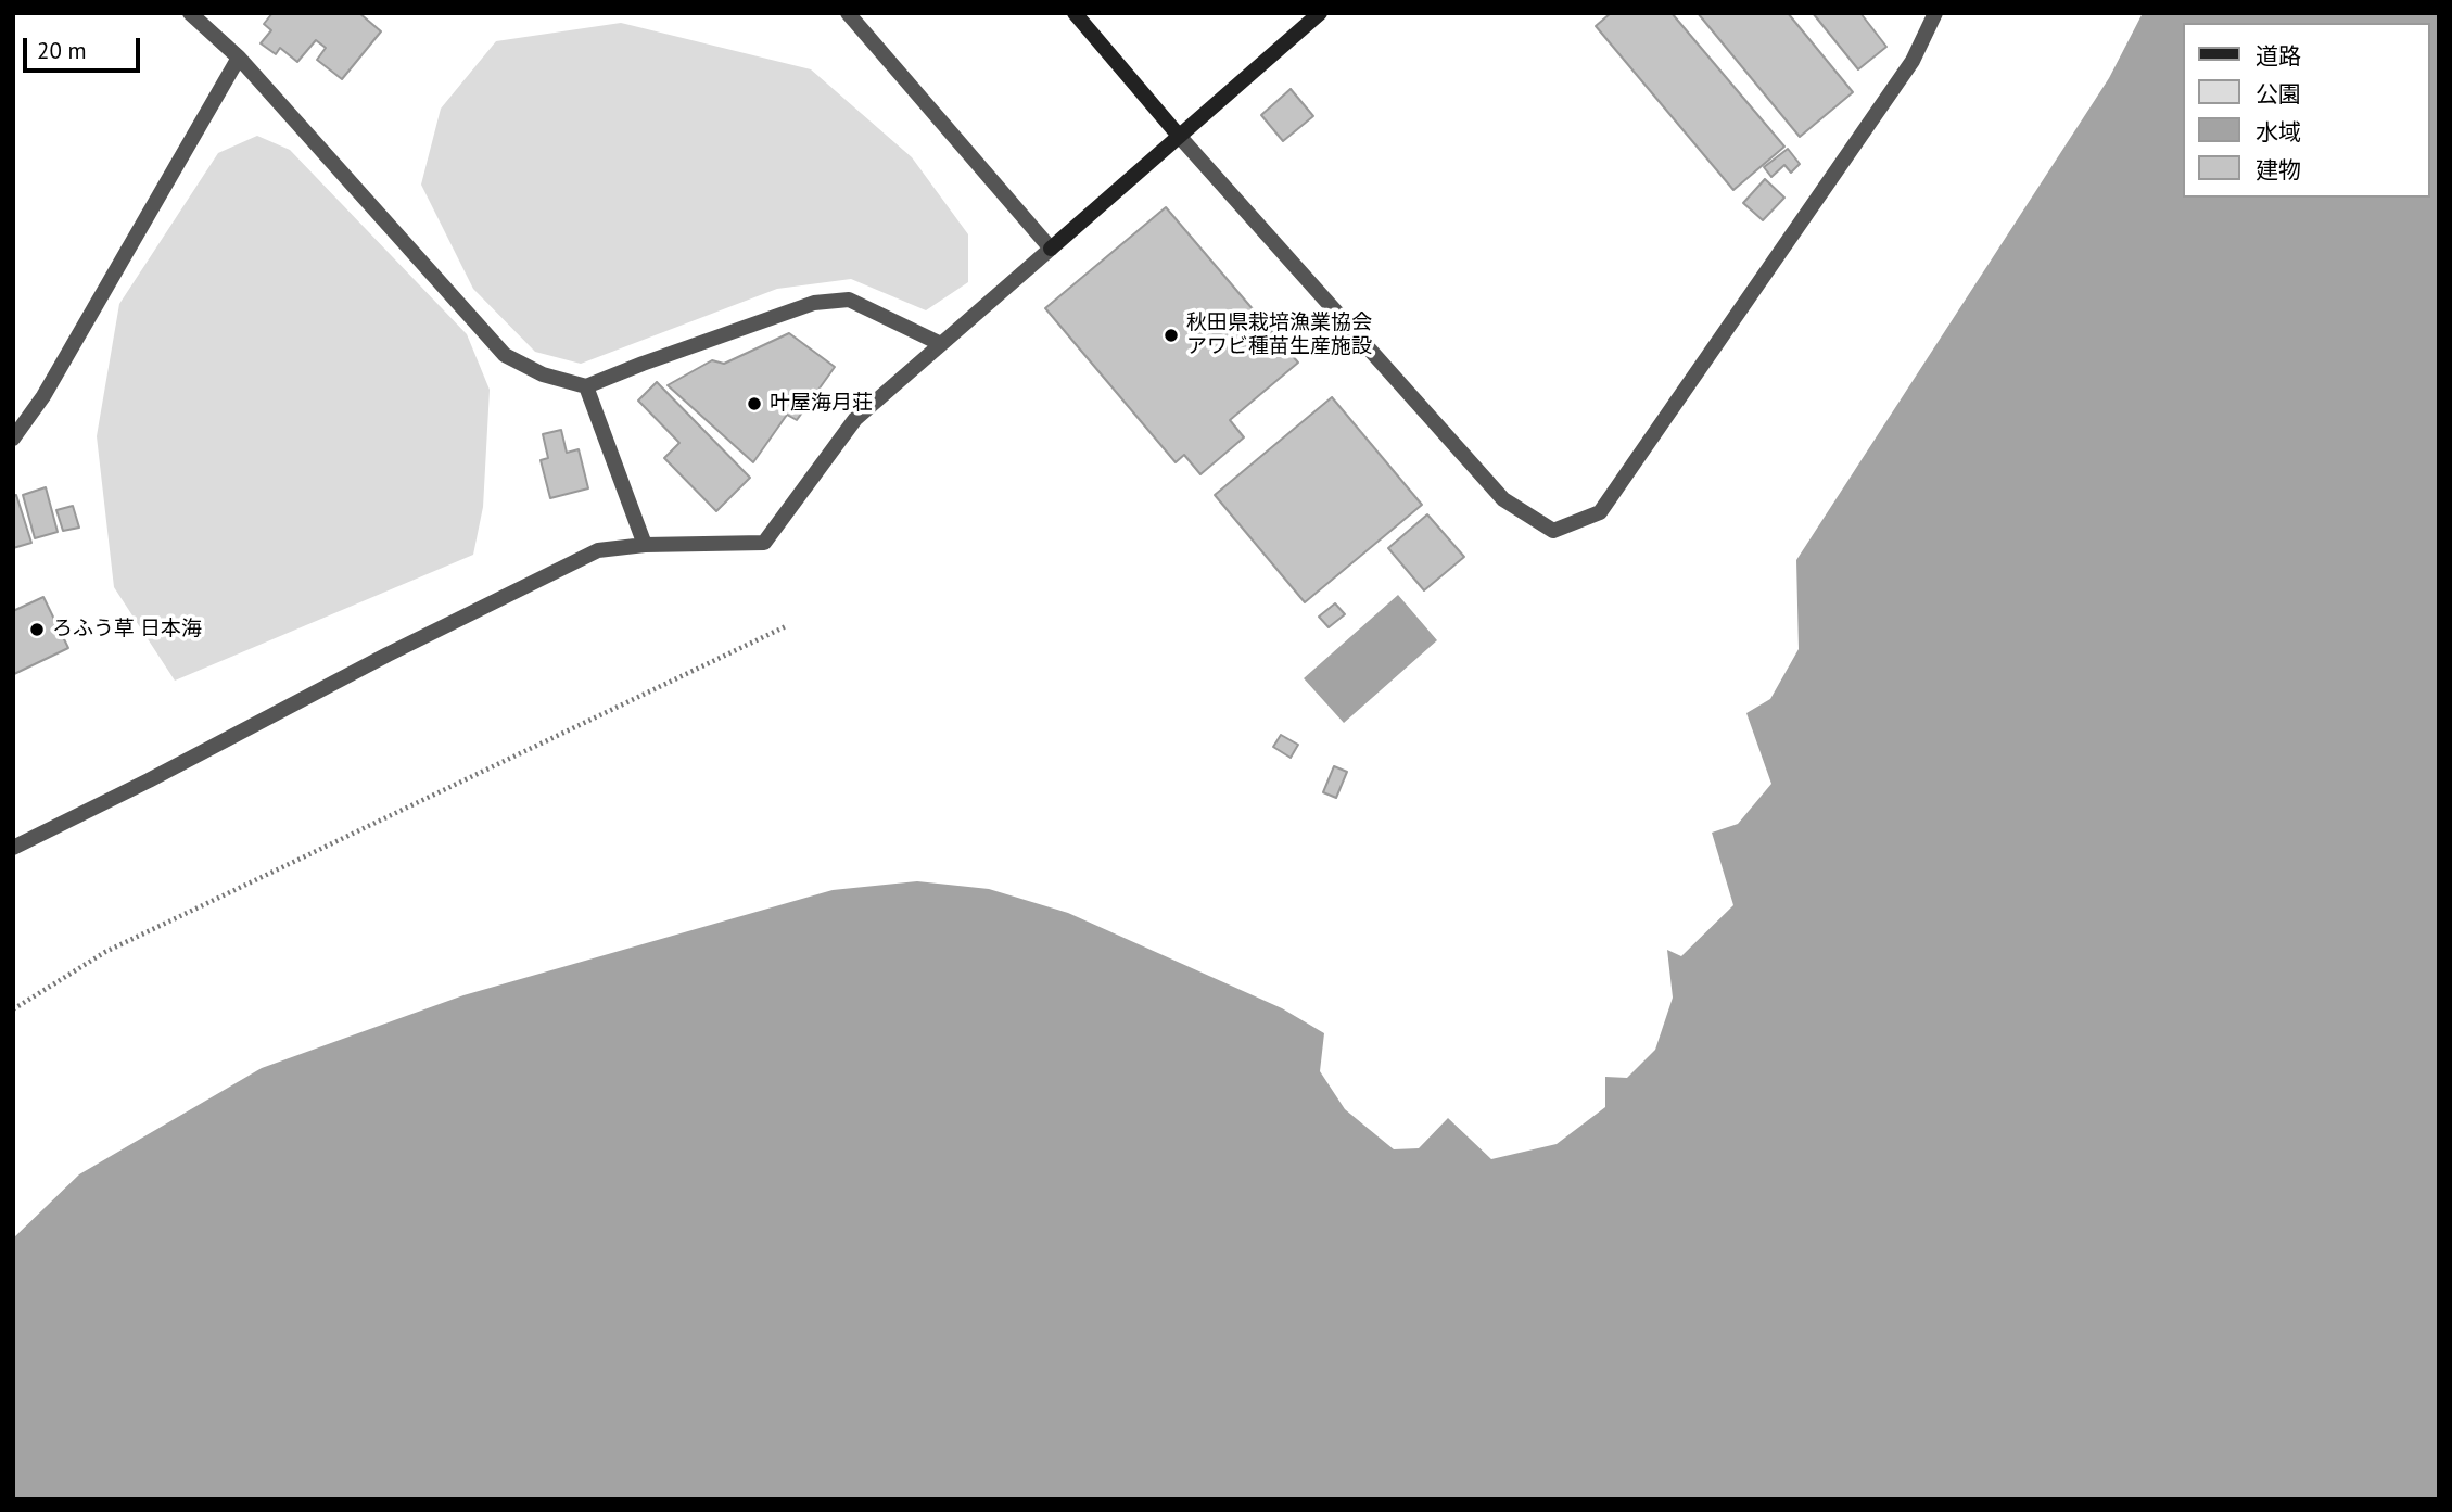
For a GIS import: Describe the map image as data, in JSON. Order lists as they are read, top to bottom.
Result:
{
  "places": ["秋田県栽培漁業協会 アワビ種苗生産施設", "叶屋海月荘", "ろふう草 日本海"],
  "legend": [
    "道路",
    "公園",
    "水域",
    "建物"
  ],
  "scale_bar": "20 m"
}
